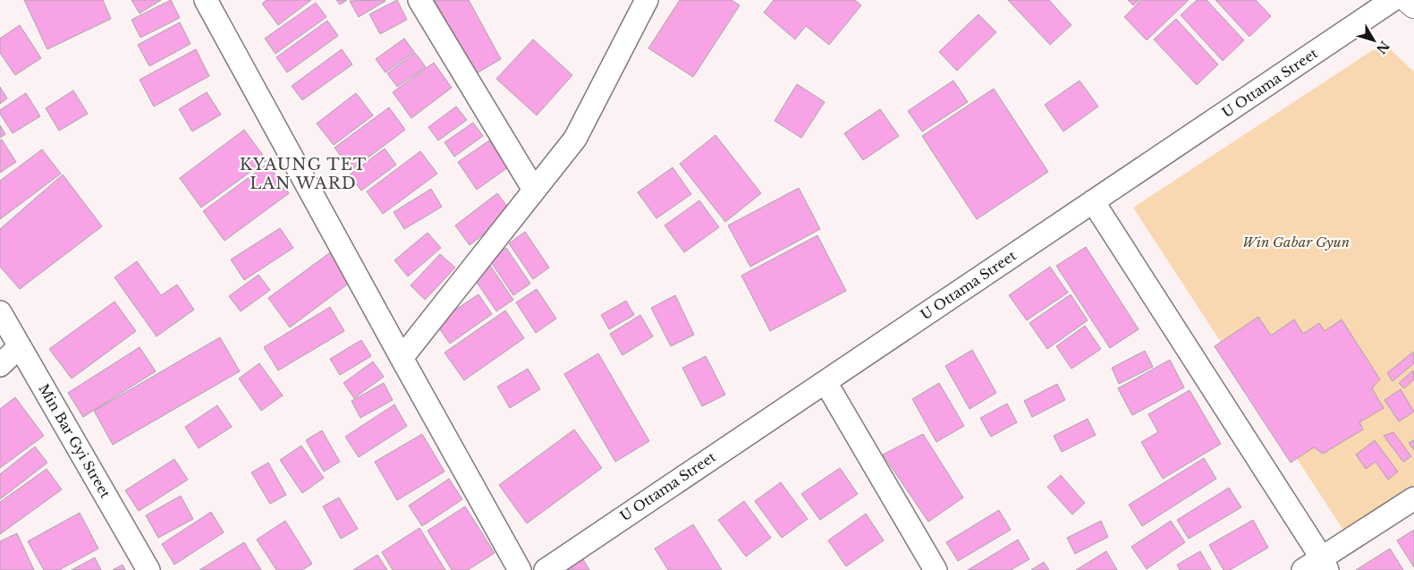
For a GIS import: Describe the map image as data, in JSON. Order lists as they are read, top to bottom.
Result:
{
  "streets": {
    "street": ["U Ottama Street", "Min Bar Gyi Street"]
  },
  "districts": ["KYAUNG TET LAN WARD"],
  "parks": ["Win Gabar Gyun"],
  "north": "bottom right"
}
